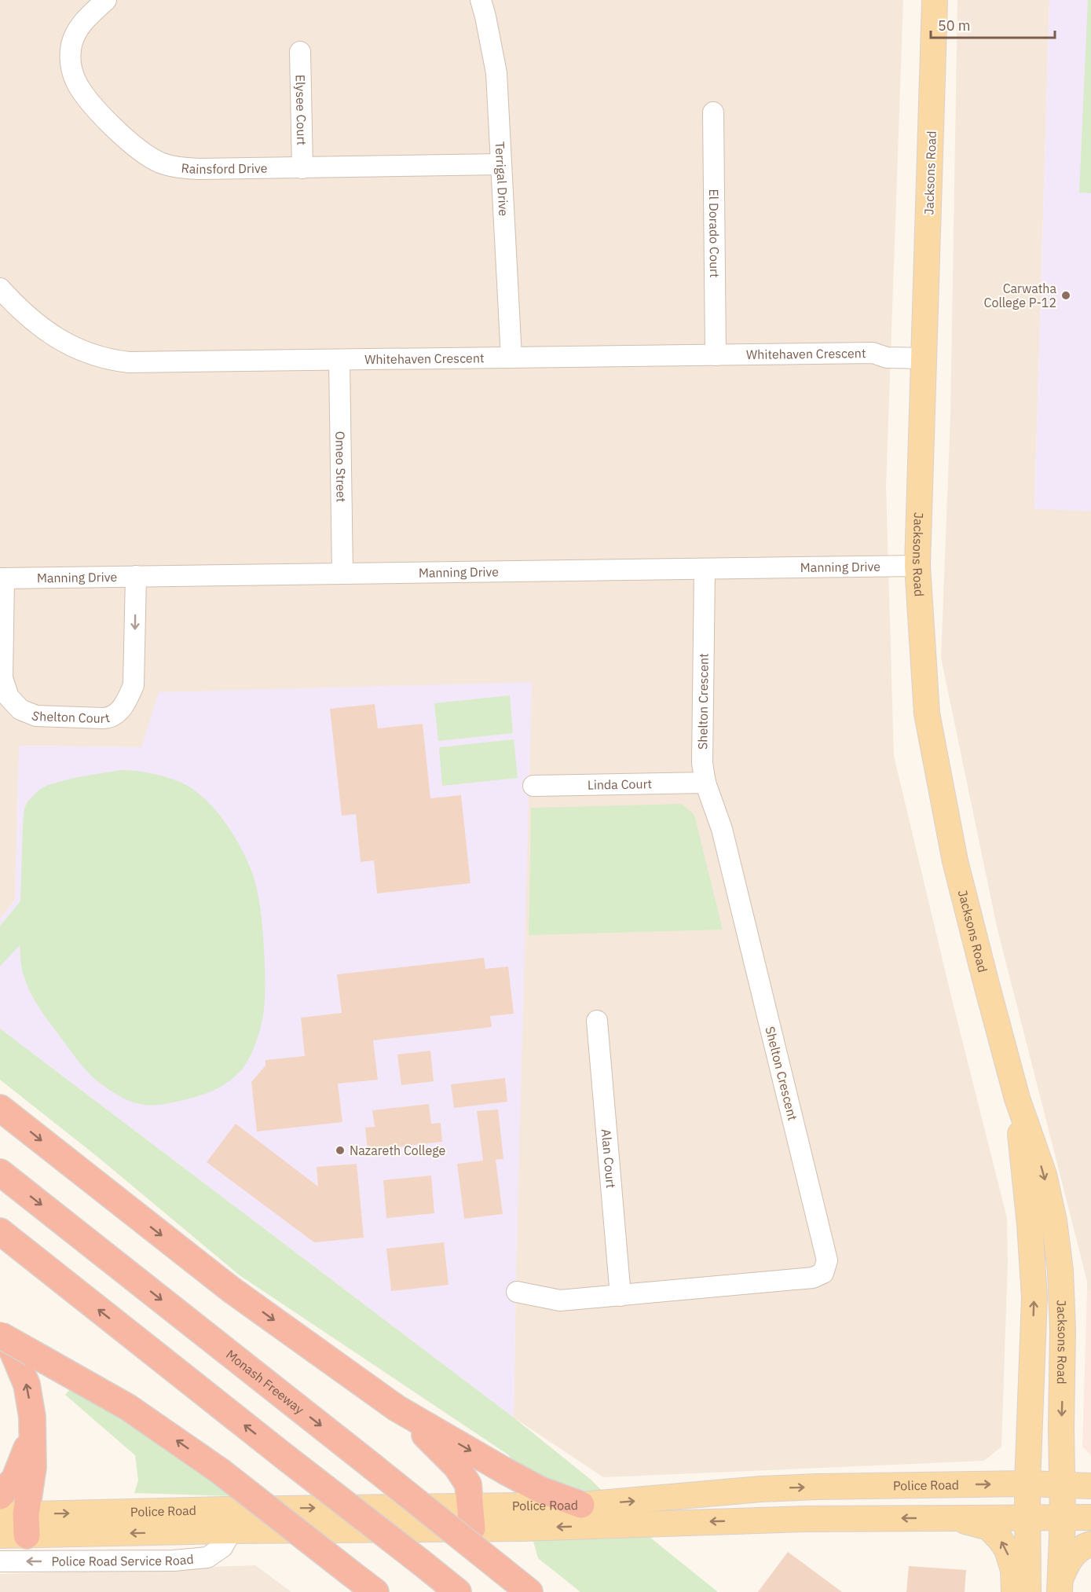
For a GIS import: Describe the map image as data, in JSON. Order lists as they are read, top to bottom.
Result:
{
  "streets": {
    "highway": ["Monash Freeway"],
    "main road": ["Jacksons Road", "Police Road"],
    "street": [
      "Elysee Court",
      "Rainsford Drive",
      "Terrigal Drive",
      "El Dorado Court",
      "Whitehaven Crescent",
      "Omeo Street",
      "Manning Drive",
      "Shelton Crescent",
      "Shelton Court",
      "Linda Court",
      "Alan Court",
      "Police Road Service Road"
    ]
  },
  "crossings": [
    ["Elysee Court", "Rainsford Drive"],
    ["Rainsford Drive", "Terrigal Drive"],
    ["Jacksons Road", "Whitehaven Crescent"],
    ["Jacksons Road", "Manning Drive"],
    ["Jacksons Road", "Police Road"],
    ["Terrigal Drive", "Whitehaven Crescent"],
    ["El Dorado Court", "Whitehaven Crescent"],
    ["Whitehaven Crescent", "Omeo Street"],
    ["Omeo Street", "Manning Drive"],
    ["Manning Drive", "Shelton Crescent"],
    ["Manning Drive", "Shelton Court"],
    ["Shelton Crescent", "Linda Court"],
    ["Shelton Crescent", "Alan Court"],
    ["Police Road", "Police Road Service Road"]
  ],
  "one_way": ["Police Road Service Road"],
  "places": ["Carwatha College P-12", "Nazareth College"],
  "scale_bar": "50 m"
}
